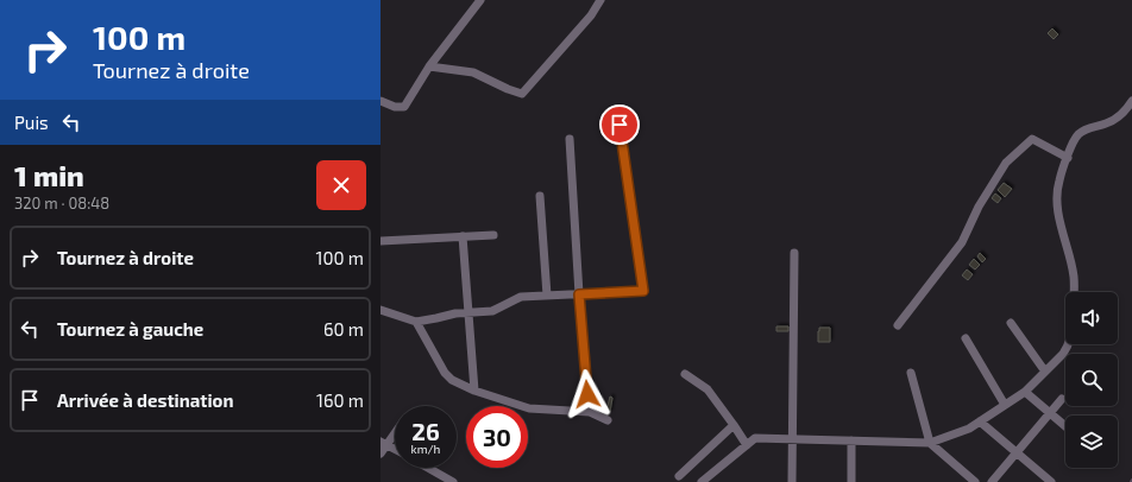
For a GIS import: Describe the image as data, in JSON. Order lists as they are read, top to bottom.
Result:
{
  "page": {
    "turn": ["100 m", "Tournez à droite"],
    "then": "Puis",
    "heading": ["1 min", "320 m · 08:48"],
    "list": [
      {
        "name": "Tournez à droite",
        "value": "100 m"
      },
      {
        "name": "Tournez à gauche",
        "value": "60 m"
      },
      {
        "name": "Arrivée à destination",
        "value": "160 m"
      }
    ],
    "speed": "26 km/h",
    "limit": "30"
  }
}
